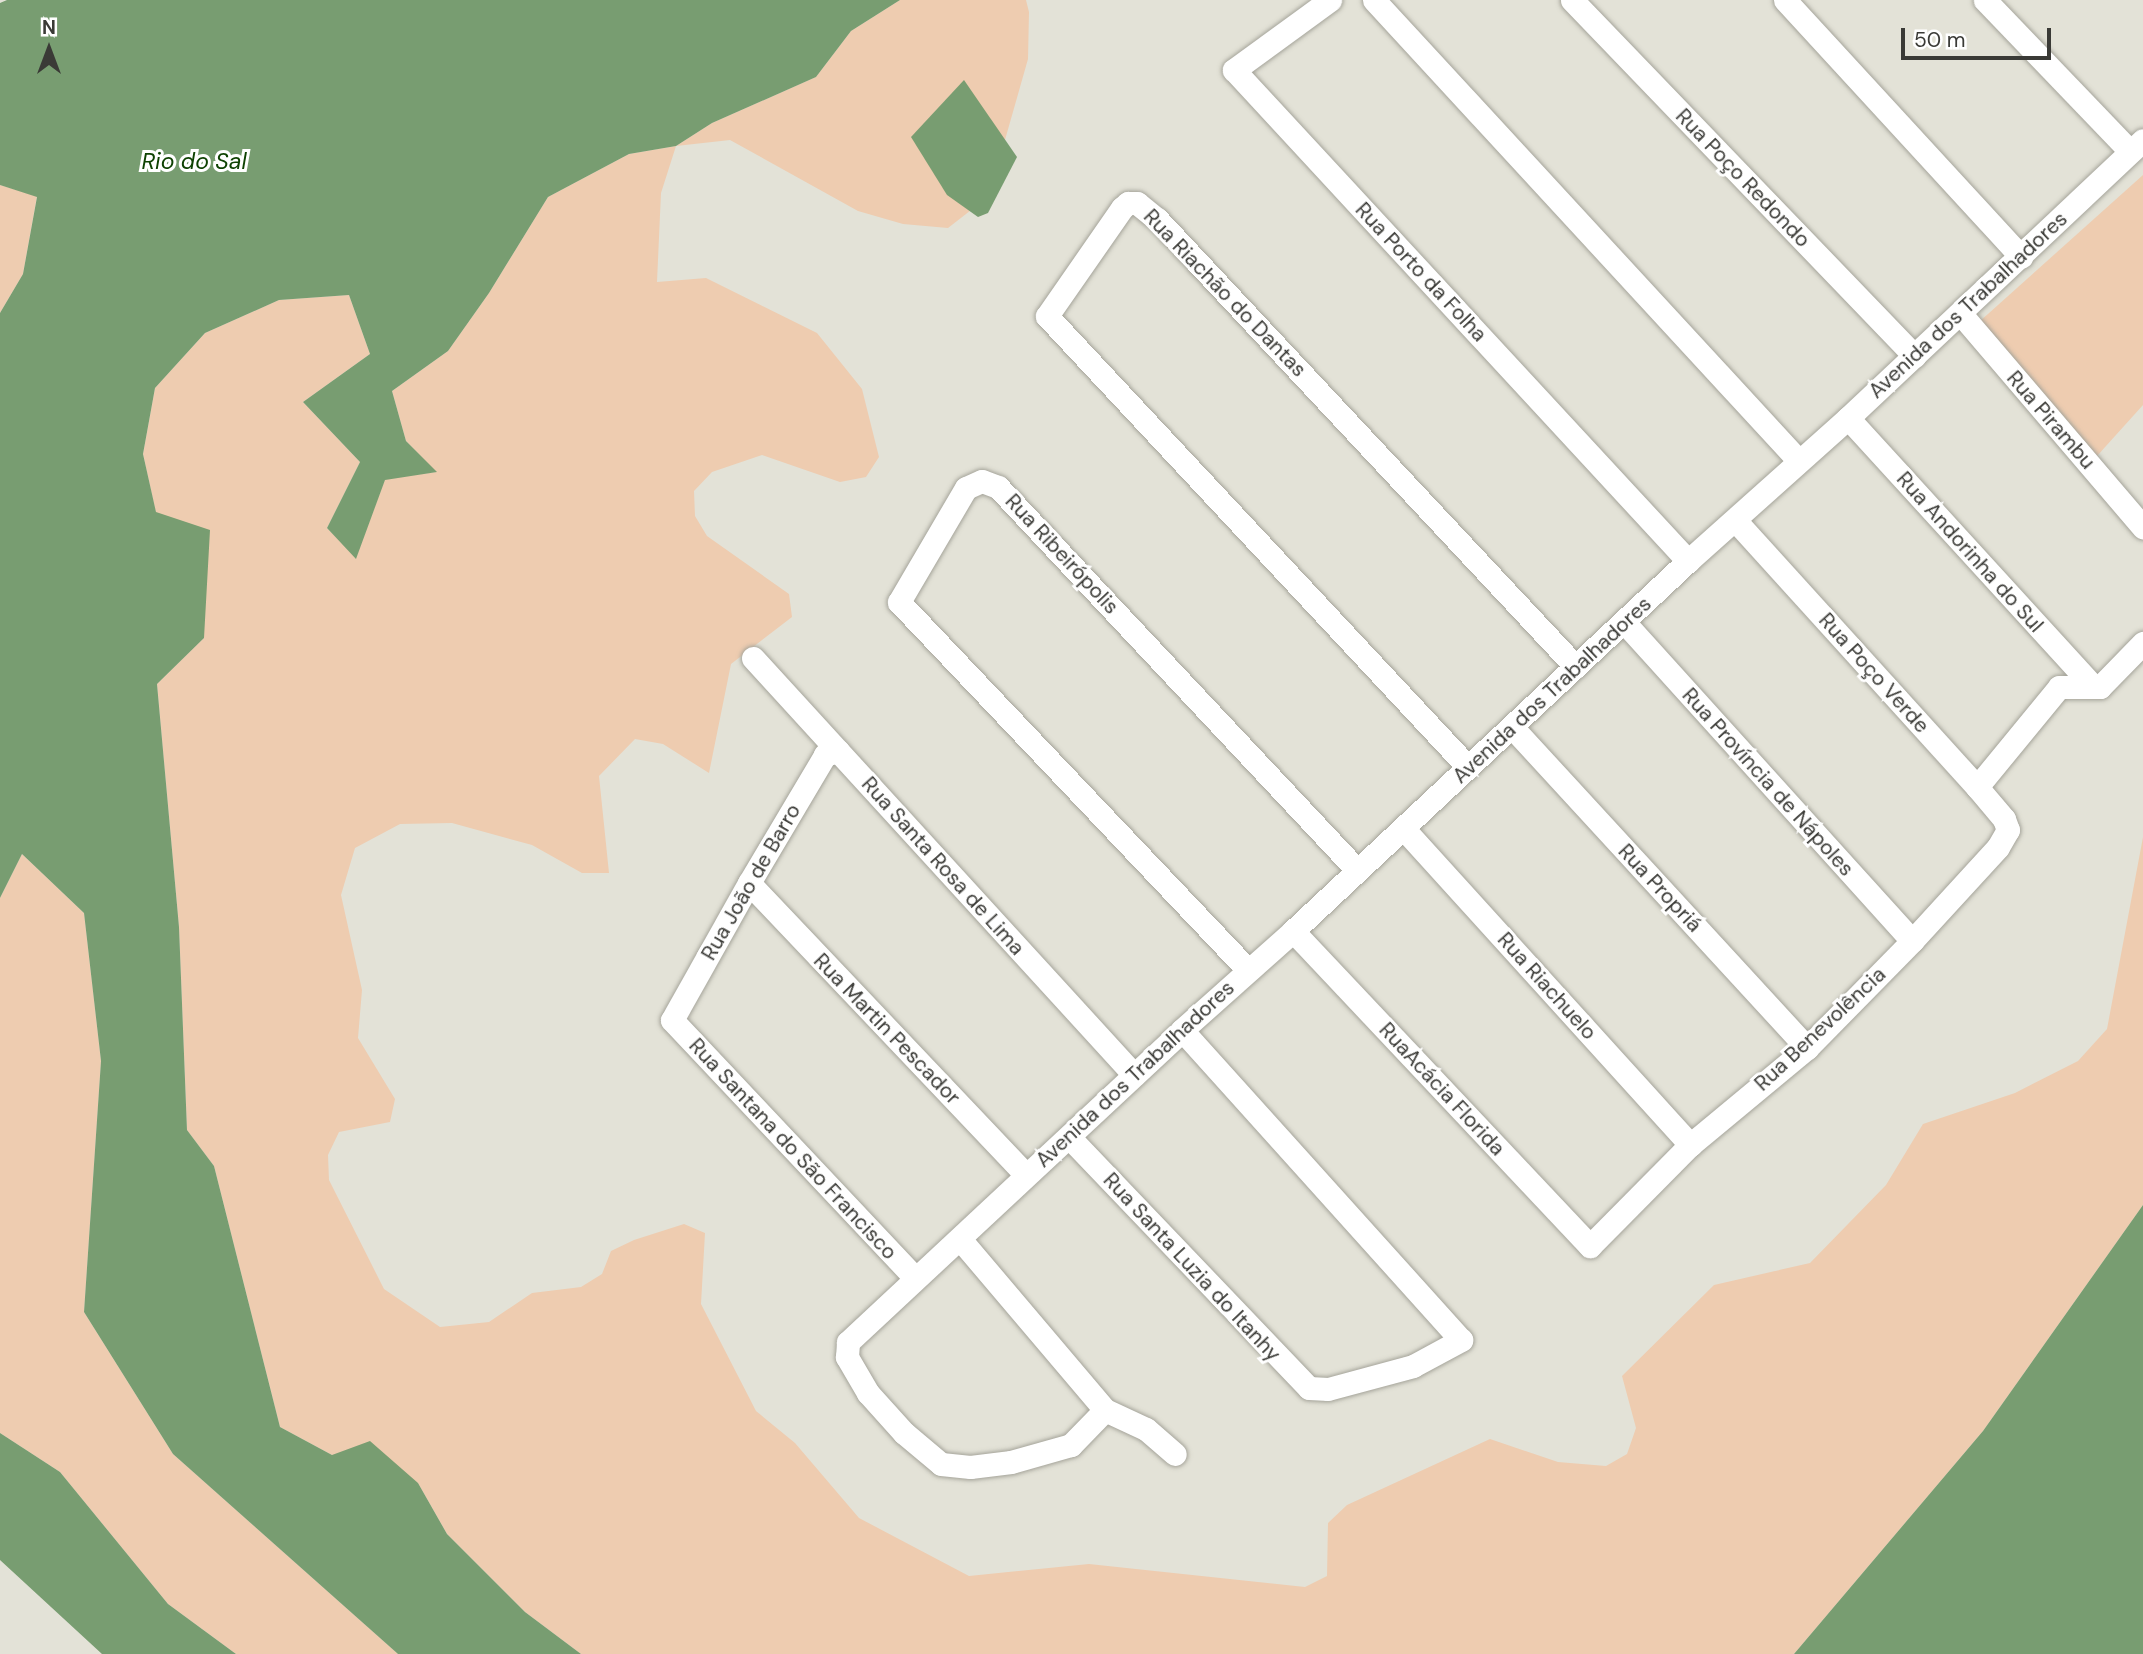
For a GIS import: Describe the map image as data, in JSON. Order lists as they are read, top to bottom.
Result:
{
  "streets": {
    "street": [
      "Rua Poço Redondo",
      "Rua Porto da Folha",
      "Rua Riachão do Dantas",
      "Avenida dos Trabalhadores",
      "Rua Pirambu",
      "Rua Andorinha do Sul",
      "Rua Ribeirópolis",
      "Rua Poço Verde",
      "Rua Província de Nápoles",
      "Rua Santa Rosa de Lima",
      "Rua João de Barro",
      "Rua Propriá",
      "Rua Riachuelo",
      "Rua Martin Pescador",
      "Rua Benevolência",
      "RuaAcácia Florida",
      "Rua Santana do São Francisco",
      "Rua Santa Luzia do Itanhy"
    ]
  },
  "crossings": [
    ["Rua Poço Redondo", "Avenida dos Trabalhadores"],
    ["Rua Porto da Folha", "Avenida dos Trabalhadores"],
    ["Rua Riachão do Dantas", "Avenida dos Trabalhadores"],
    ["Avenida dos Trabalhadores", "Rua Pirambu"],
    ["Avenida dos Trabalhadores", "Rua Andorinha do Sul"],
    ["Avenida dos Trabalhadores", "Rua Ribeirópolis"],
    ["Avenida dos Trabalhadores", "Rua Poço Verde"],
    ["Avenida dos Trabalhadores", "Rua Província de Nápoles"],
    ["Avenida dos Trabalhadores", "Rua Santa Rosa de Lima"],
    ["Avenida dos Trabalhadores", "Rua Propriá"],
    ["Avenida dos Trabalhadores", "Rua Riachuelo"],
    ["Avenida dos Trabalhadores", "Rua Martin Pescador"],
    ["Avenida dos Trabalhadores", "RuaAcácia Florida"],
    ["Avenida dos Trabalhadores", "Rua Santana do São Francisco"],
    ["Avenida dos Trabalhadores", "Rua Santa Luzia do Itanhy"],
    ["Rua Poço Verde", "Rua Benevolência"],
    ["Rua Província de Nápoles", "Rua Benevolência"],
    ["Rua Santa Rosa de Lima", "Rua João de Barro"],
    ["Rua João de Barro", "Rua Martin Pescador"],
    ["Rua João de Barro", "Rua Santana do São Francisco"],
    ["Rua Propriá", "Rua Benevolência"],
    ["Rua Riachuelo", "Rua Benevolência"],
    ["Rua Benevolência", "RuaAcácia Florida"]
  ],
  "water": ["Rio do Sal"],
  "scale_bar": "50 m",
  "north": "top"
}
